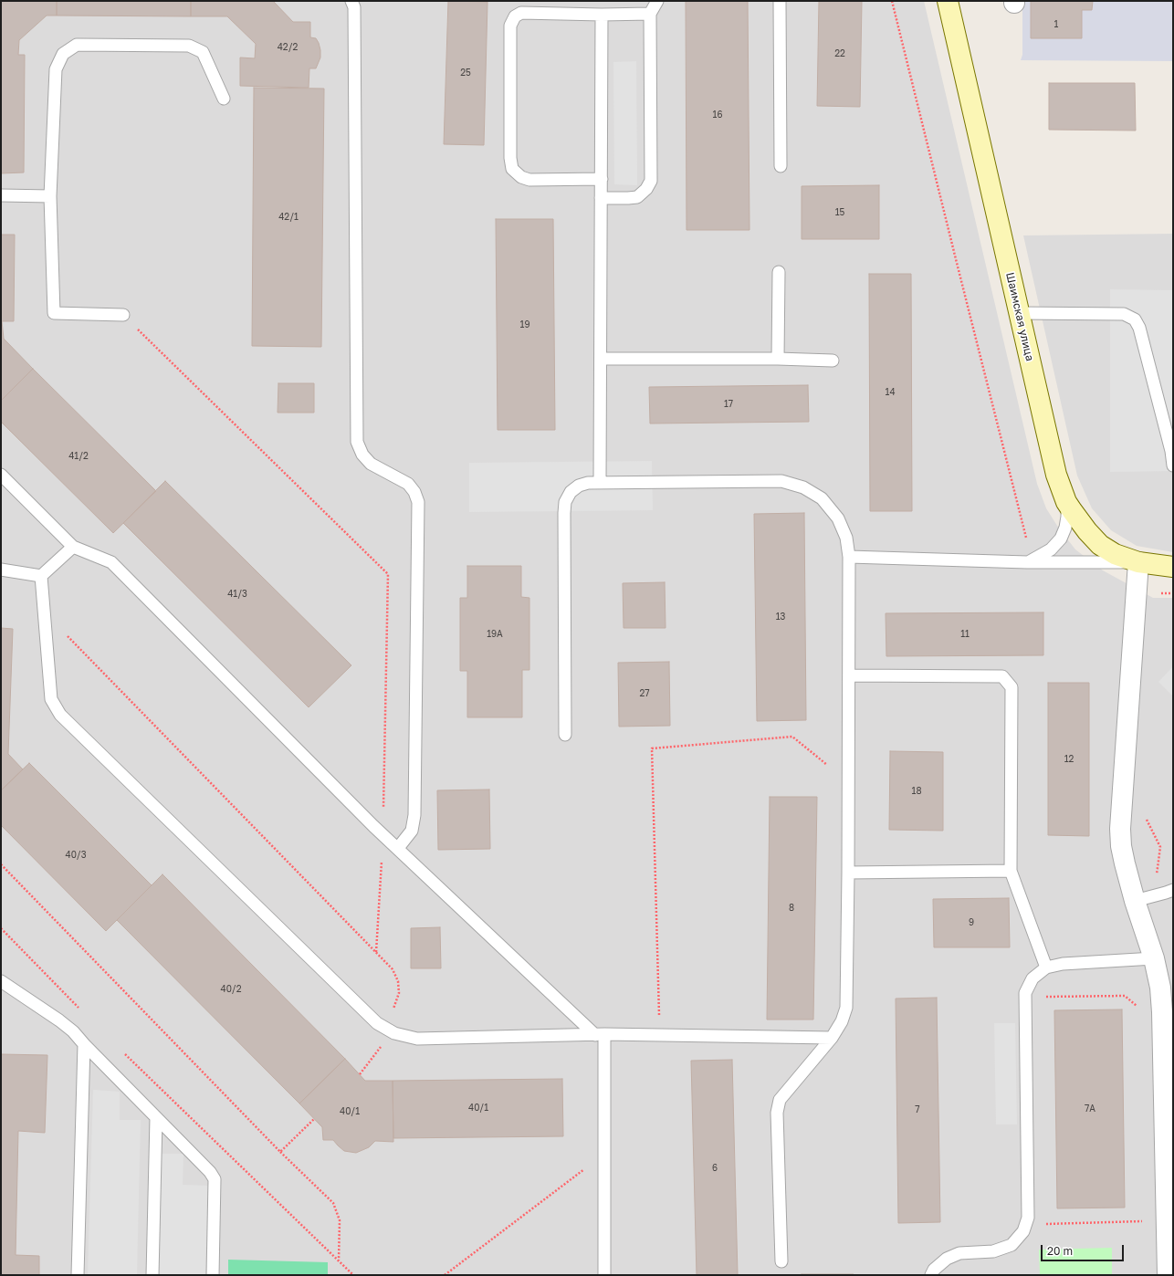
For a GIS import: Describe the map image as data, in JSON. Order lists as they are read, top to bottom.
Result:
{
  "streets": {
    "main road": ["Шаимская улица"]
  },
  "house_numbers": [
    "1",
    "42/2",
    "22",
    "25",
    "16",
    "15",
    "42/1",
    "19",
    "14",
    "17",
    "41/2",
    "41/3",
    "13",
    "19А",
    "11",
    "27",
    "12",
    "18",
    "40/3",
    "8",
    "9",
    "40/2",
    "40/1",
    "7А",
    "7",
    "40/1",
    "6"
  ],
  "scale_bar": "20 m"
}
